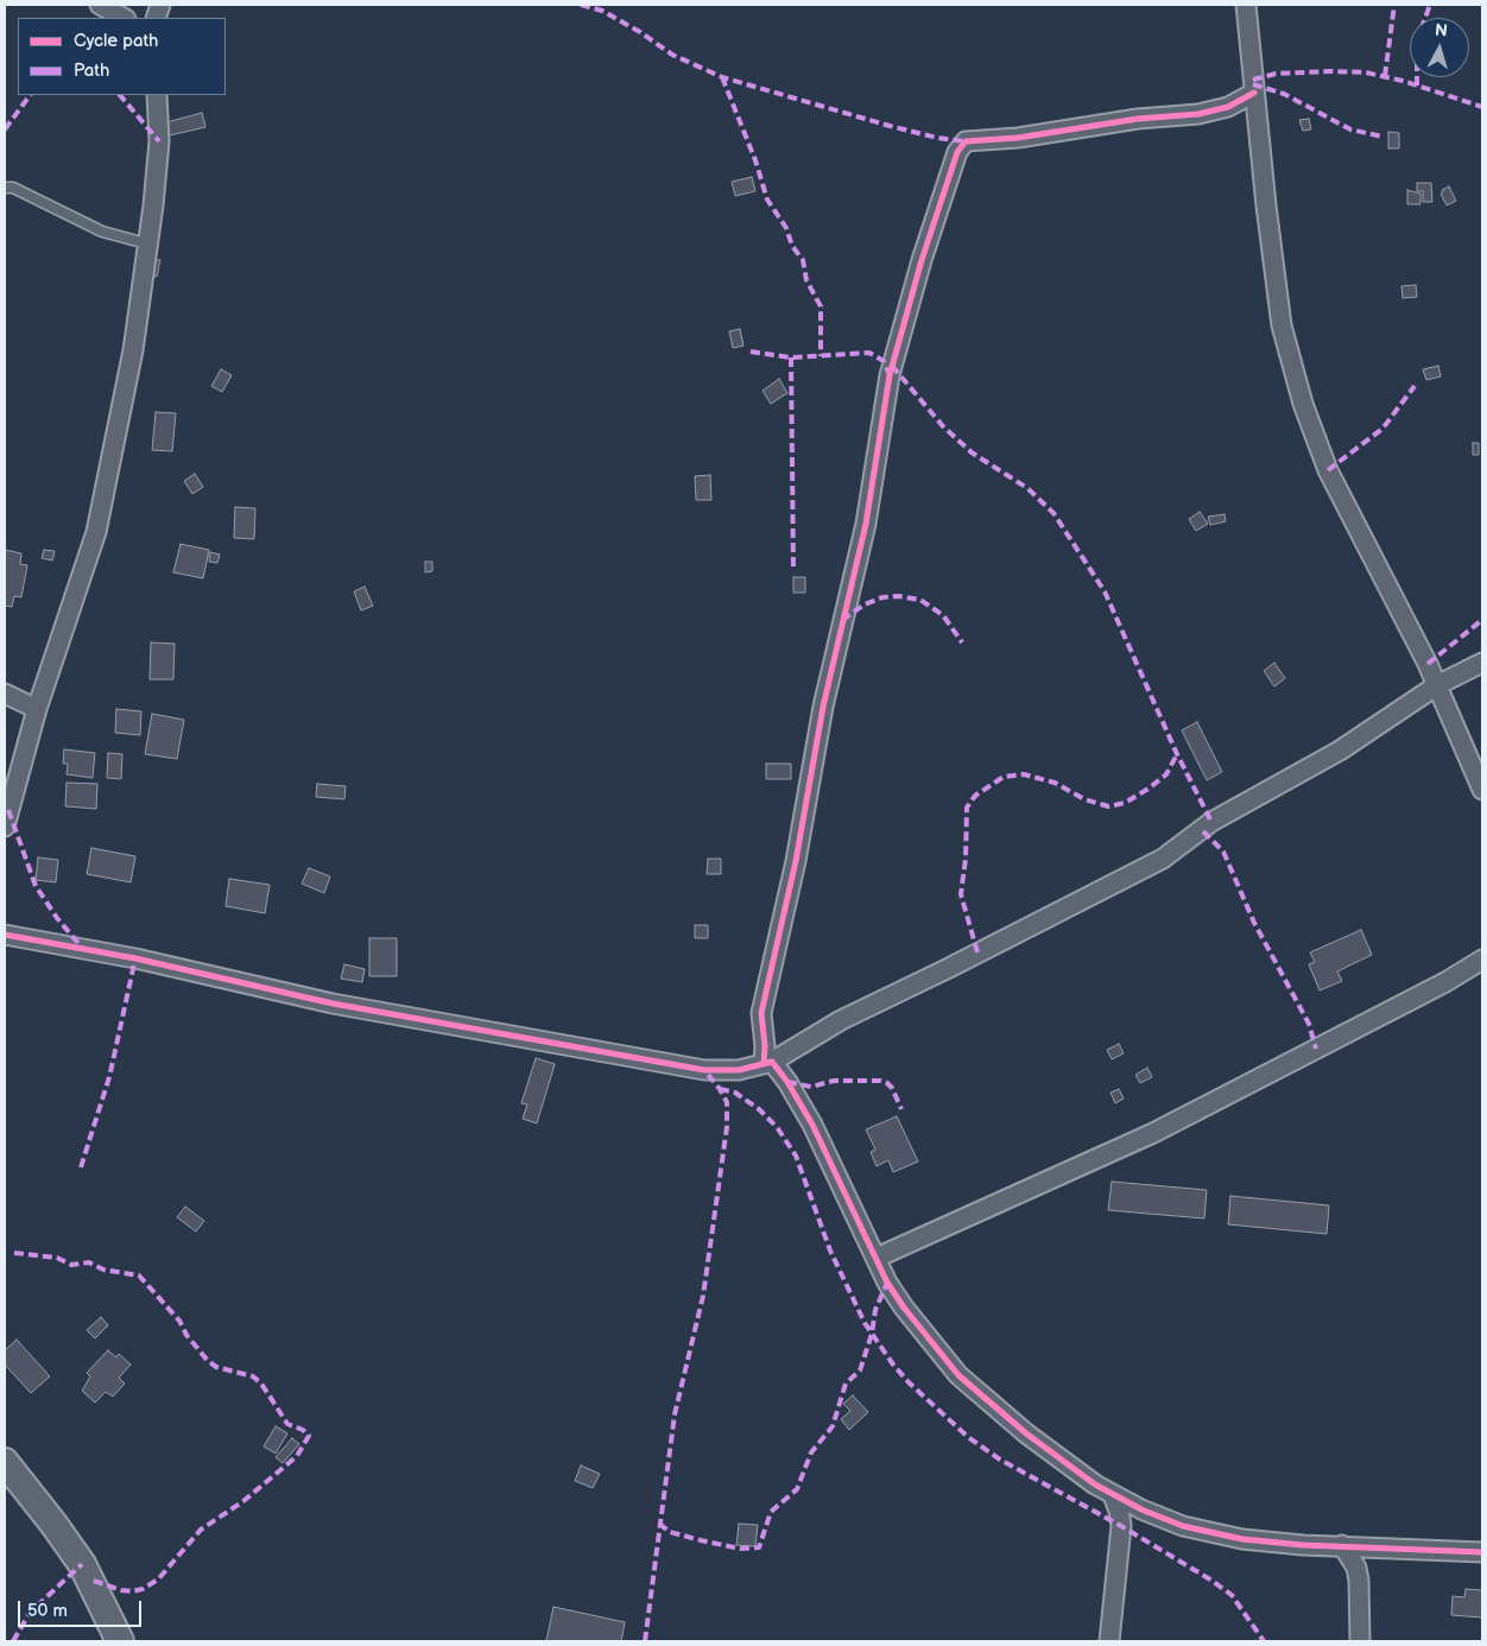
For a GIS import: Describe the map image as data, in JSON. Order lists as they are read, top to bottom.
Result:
{
  "legend": ["Cycle path", "Path"],
  "scale_bar": "50 m",
  "north": "top"
}
